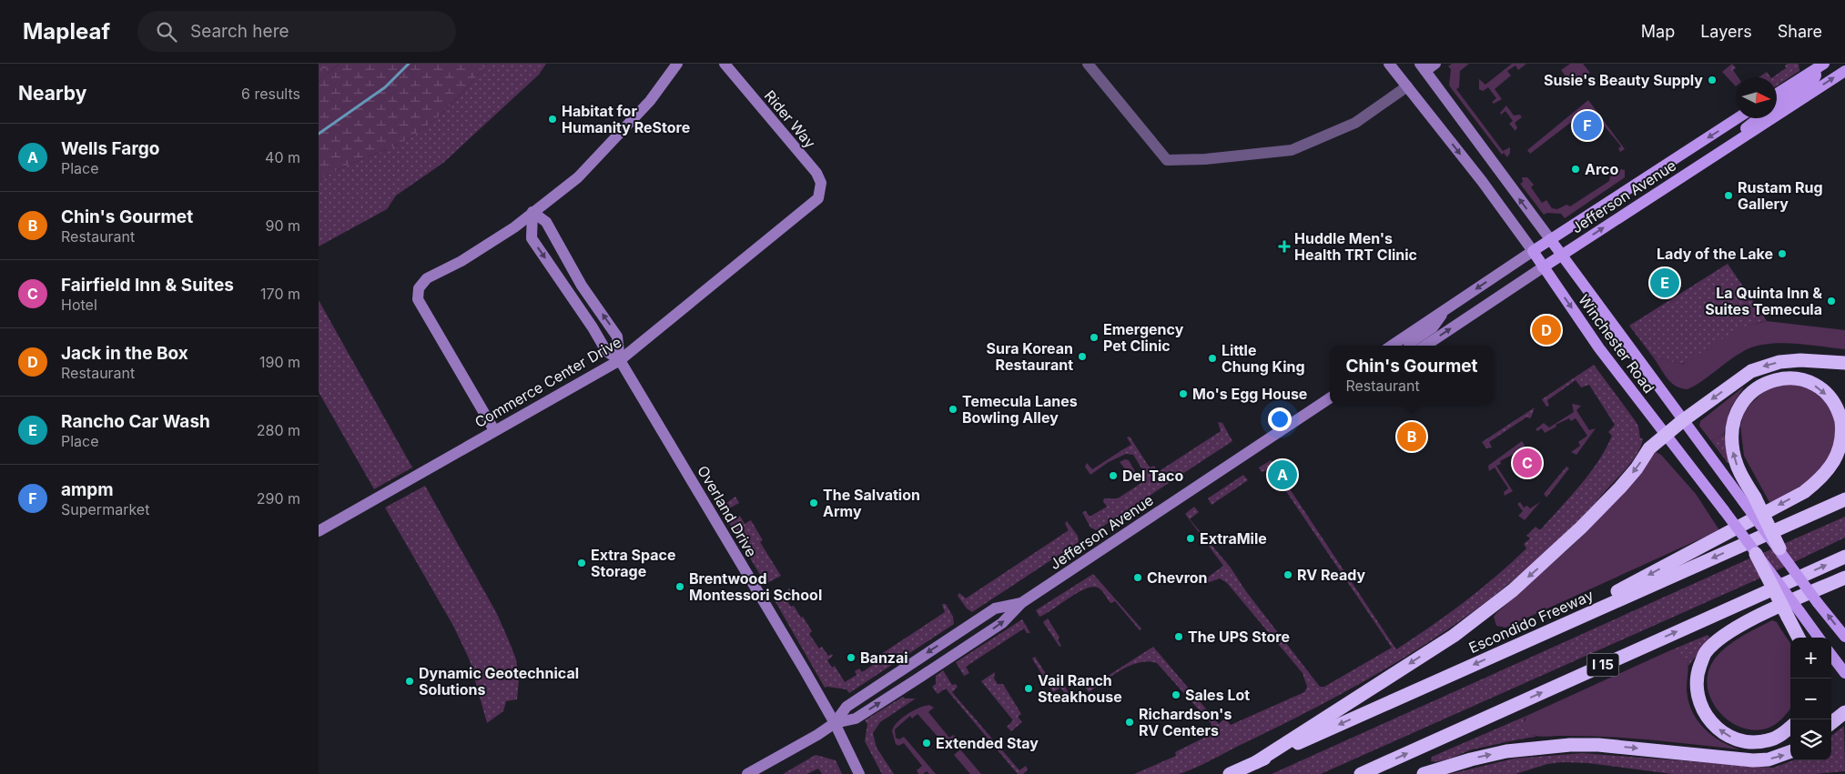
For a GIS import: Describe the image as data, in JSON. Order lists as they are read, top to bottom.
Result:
{
  "streets": {
    "highway": ["Escondido Freeway", "I 15"],
    "main road": ["Jefferson Avenue", "Winchester Road"],
    "street": ["Rider Way", "Commerce Center Drive", "Overland Drive"]
  },
  "crossings": [
    ["Rider Way", "Commerce Center Drive"],
    ["Jefferson Avenue", "Winchester Road"],
    ["Jefferson Avenue", "Overland Drive"],
    ["Commerce Center Drive", "Overland Drive"]
  ],
  "places": {
    "other": [
      "Susie's Beauty Supply",
      "Habitat for Humanity ReStore",
      "Arco",
      "Rustam Rug Gallery",
      "Lady of the Lake",
      "La Quinta Inn & Suites Temecula",
      "Emergency Pet Clinic",
      "Sura Korean Restaurant",
      "Little Chung King",
      "Mo's Egg House",
      "Temecula Lanes Bowling Alley",
      "Del Taco",
      "The Salvation Army",
      "ExtraMile",
      "Extra Space Storage",
      "RV Ready",
      "Chevron",
      "Brentwood Montessori School",
      "The UPS Store",
      "Banzai",
      "Dynamic Geotechnical Solutions",
      "Vail Ranch Steakhouse",
      "Sales Lot",
      "Richardson's RV Centers",
      "Extended Stay"
    ],
    "health": ["Huddle Men's Health TRT Clinic"]
  },
  "north": "right",
  "page": {
    "header": "Mapleaf",
    "search": "Search here",
    "nav": ["Map", "Layers", "Share"],
    "heading": ["Nearby", "6 results"],
    "pins": [
      "F",
      "E",
      "D",
      "B",
      "C",
      "A"
    ],
    "list": [
      {
        "mark": "A",
        "name": "Wells Fargo",
        "note": "Place",
        "value": "40 m"
      },
      {
        "mark": "B",
        "name": "Chin's Gourmet",
        "note": "Restaurant",
        "value": "90 m"
      },
      {
        "mark": "C",
        "name": "Fairfield Inn & Suites",
        "note": "Hotel",
        "value": "170 m"
      },
      {
        "mark": "D",
        "name": "Jack in the Box",
        "note": "Restaurant",
        "value": "190 m"
      },
      {
        "mark": "E",
        "name": "Rancho Car Wash",
        "note": "Place",
        "value": "280 m"
      },
      {
        "mark": "F",
        "name": "ampm",
        "note": "Supermarket",
        "value": "290 m"
      }
    ],
    "popup": ["Chin's Gourmet", "Restaurant"],
    "map_buttons": ["+", "−"]
  }
}
